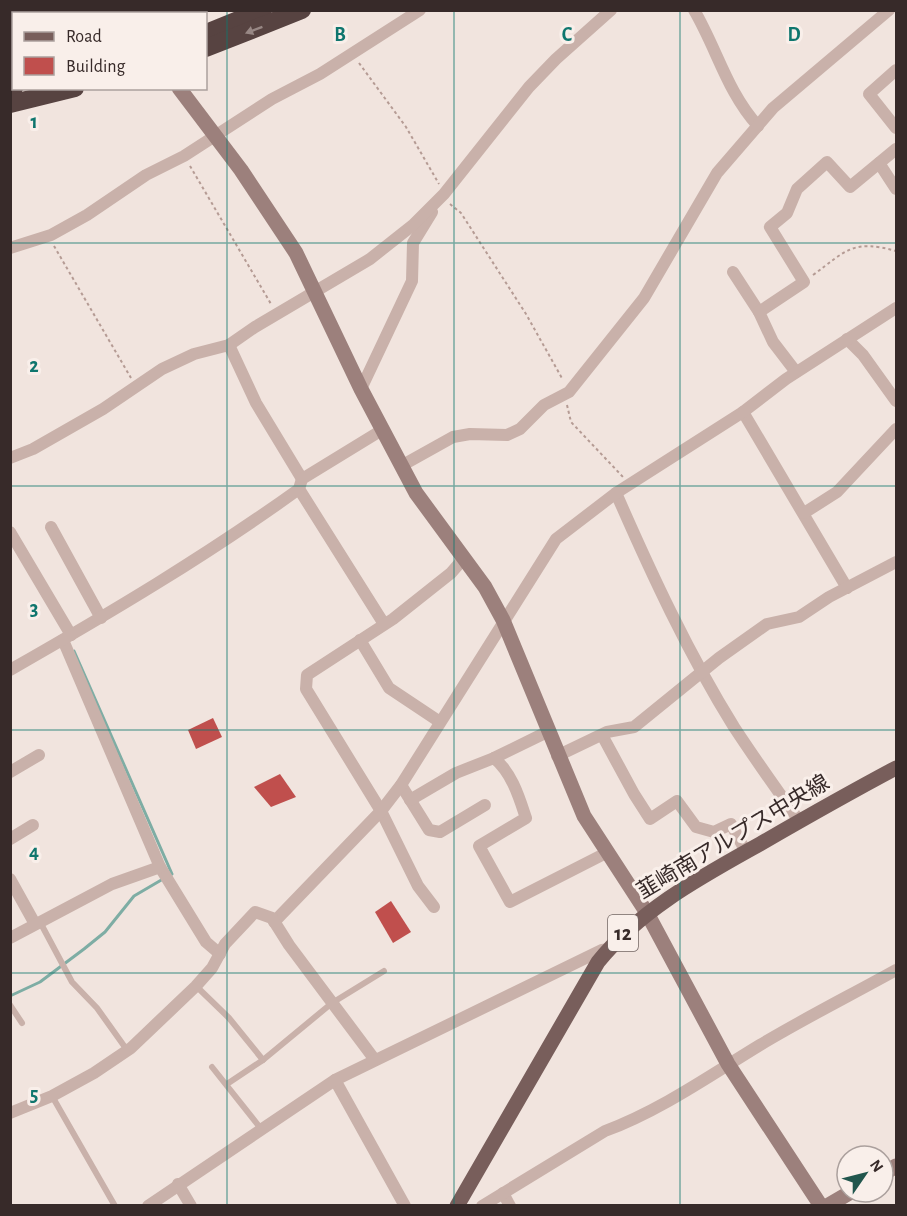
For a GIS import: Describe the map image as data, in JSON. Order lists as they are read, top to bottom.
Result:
{
  "streets": {
    "main road": ["韮崎南アルプス中央線", "12"]
  },
  "legend": ["Road", "Building"],
  "north": "top right",
  "grid": {
    "columns": ["B", "C", "D"],
    "rows": [
      "1",
      "2",
      "3",
      "4",
      "5"
    ]
  }
}
